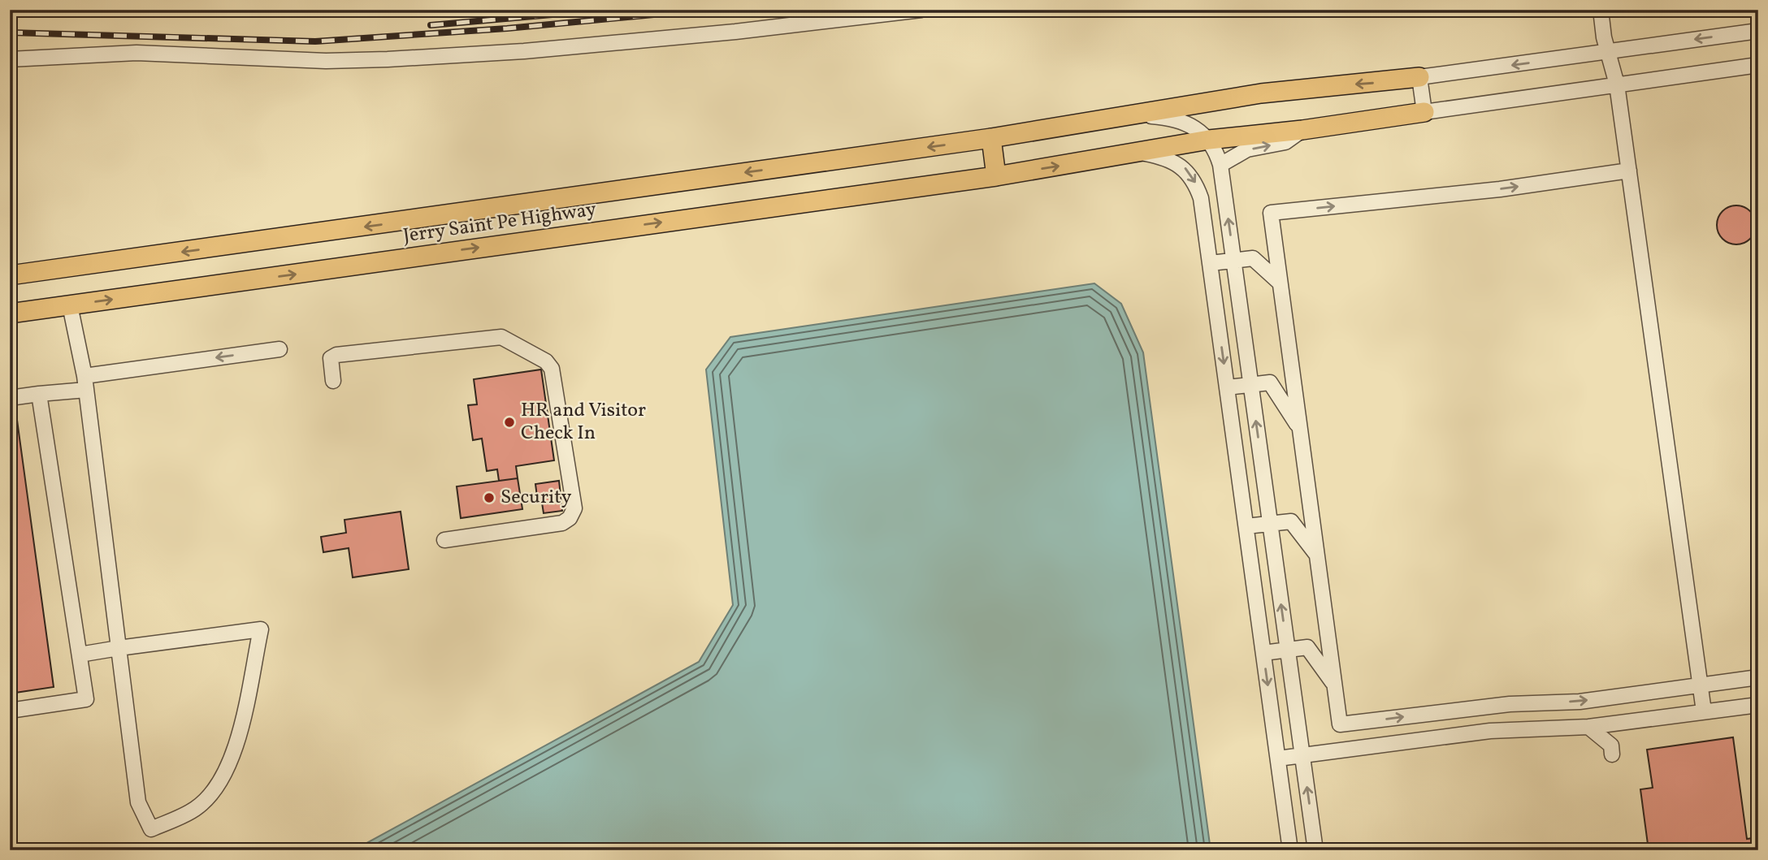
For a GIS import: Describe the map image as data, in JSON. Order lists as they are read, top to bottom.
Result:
{
  "streets": {
    "main road": ["Jerry Saint Pe Highway"]
  },
  "places": ["HR and Visitor Check In", "Security"]
}
